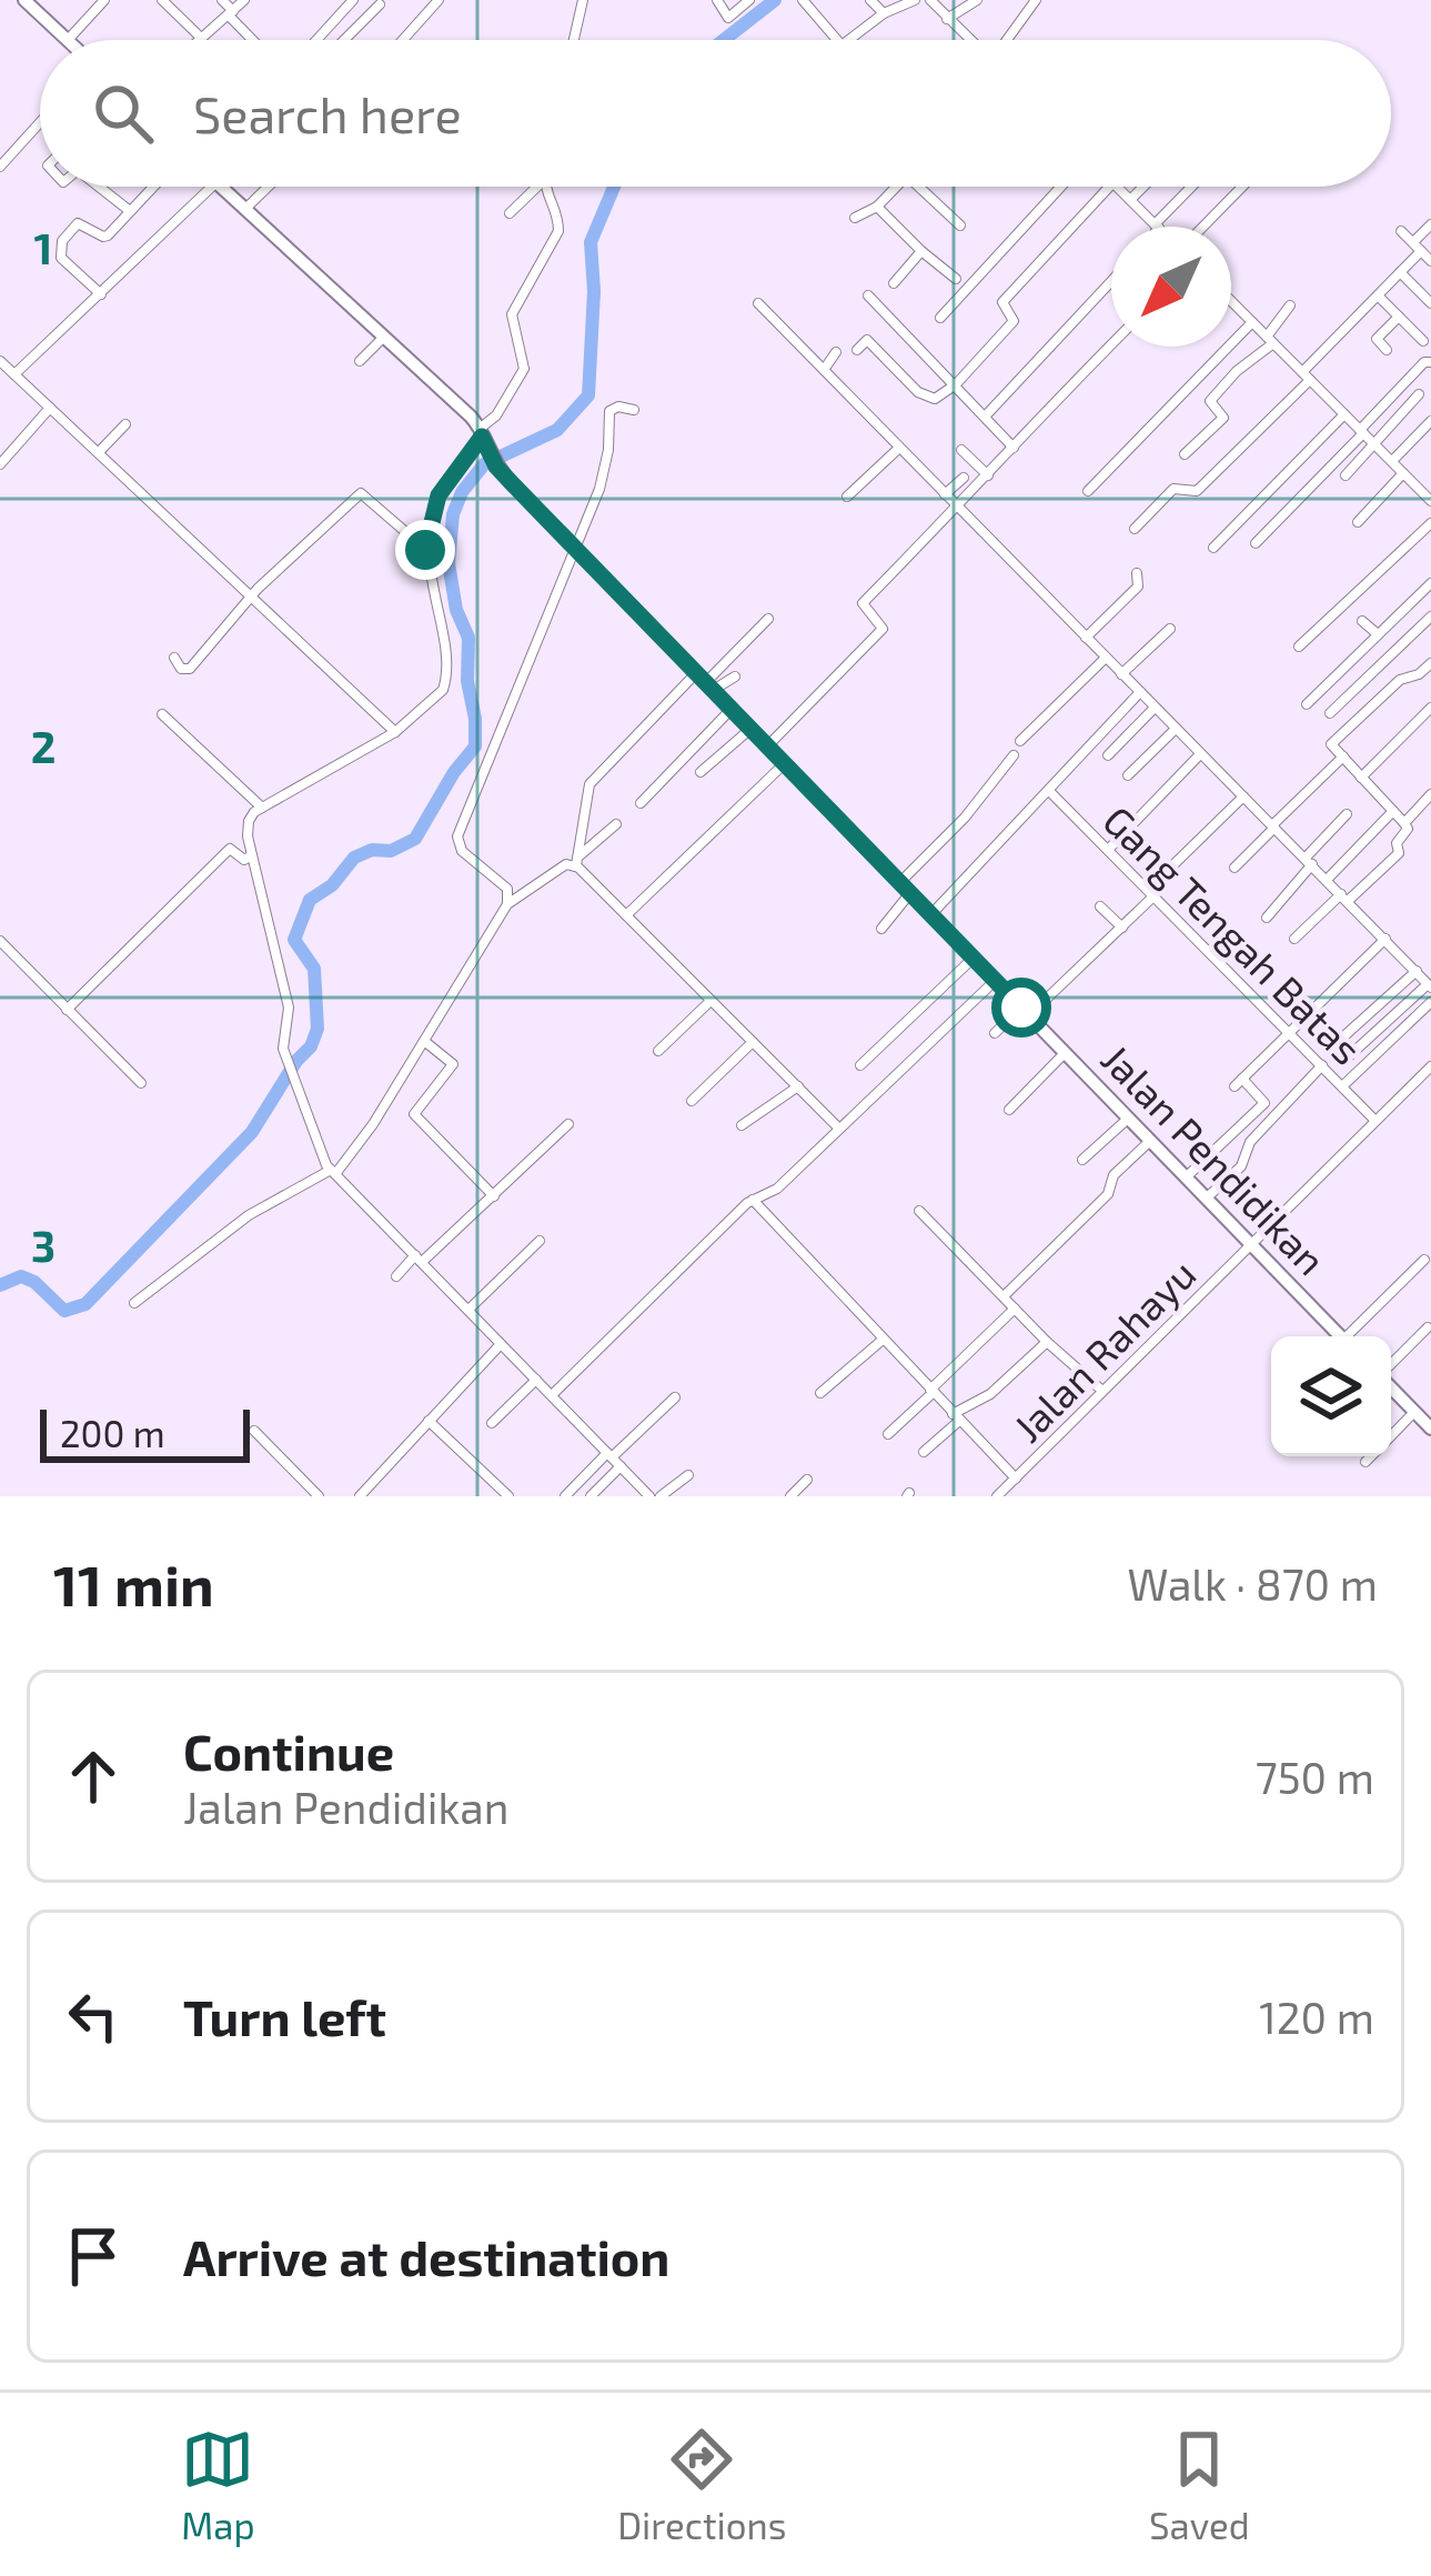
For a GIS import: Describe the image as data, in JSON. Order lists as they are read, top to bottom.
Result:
{
  "streets": {
    "main road": ["Jalan Pendidikan"],
    "street": ["Gang Tengah Batas", "Jalan Rahayu"]
  },
  "crossings": [
    ["Gang Tengah Batas", "Jalan Rahayu"],
    ["Jalan Pendidikan", "Jalan Rahayu"]
  ],
  "scale_bar": "200 m",
  "north": "bottom left",
  "page": {
    "search": "Search here",
    "scale": "200 m",
    "heading": ["11 min", "Walk · 870 m"],
    "list": [
      ["Continue", "Jalan Pendidikan", "750 m"],
      ["Turn left", "120 m"],
      "Arrive at destination"
    ],
    "nav": ["Map", "Directions", "Saved"]
  },
  "grid": {
    "rows": ["1", "2", "3"]
  }
}
